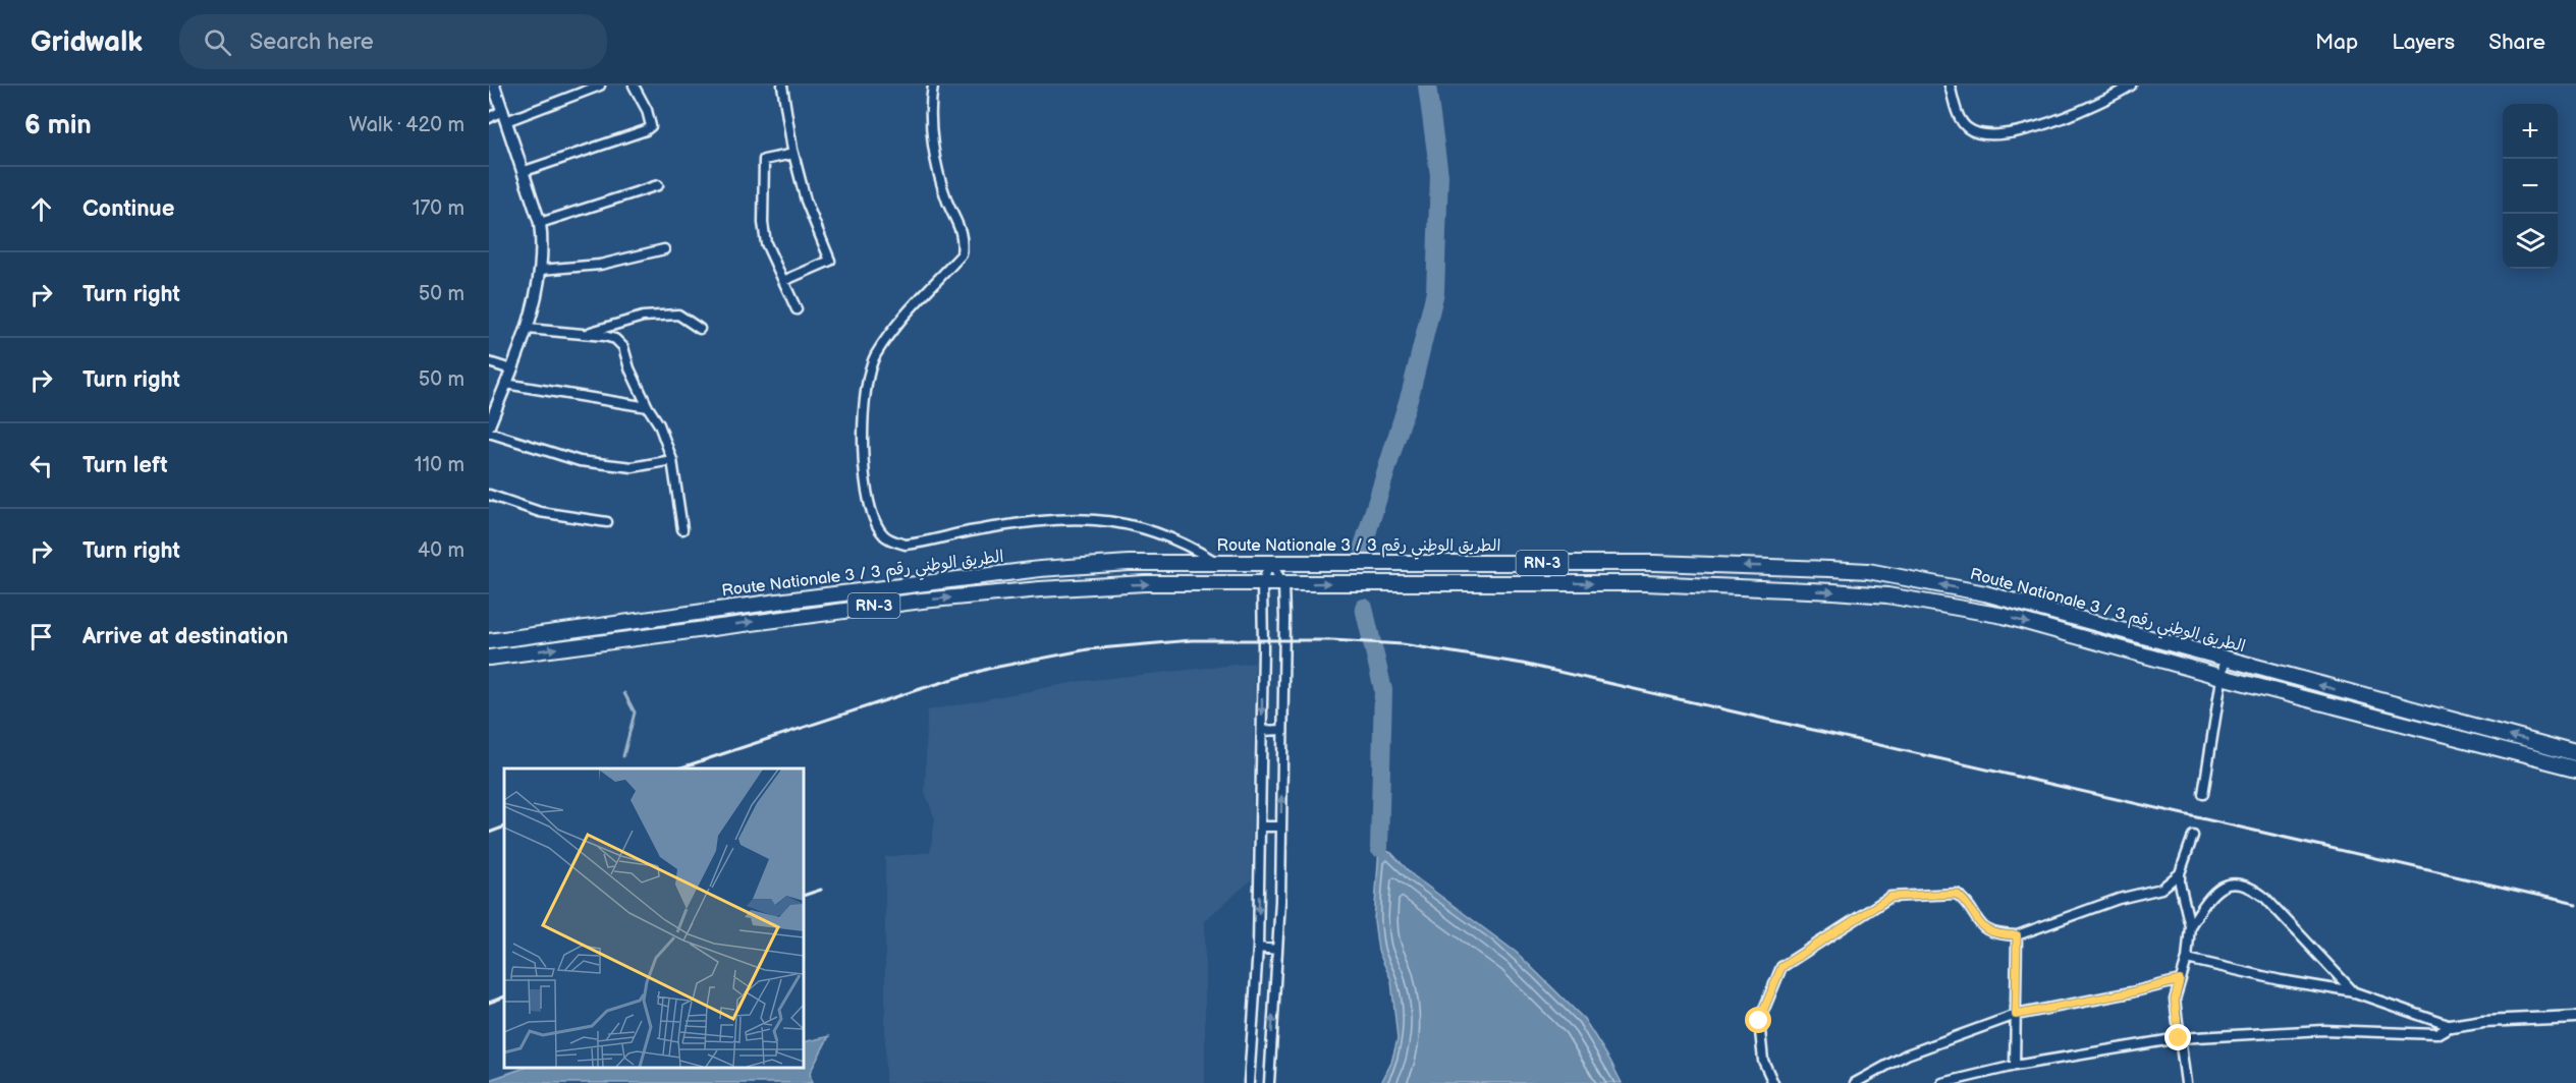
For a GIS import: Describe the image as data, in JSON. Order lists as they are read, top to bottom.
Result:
{
  "streets": {
    "highway": ["Route Nationale 3 / الطريق الوطني رقم 3", "RN-3"]
  },
  "page": {
    "header": "Gridwalk",
    "search": "Search here",
    "nav": ["Map", "Layers", "Share"],
    "heading": ["6 min", "Walk · 420 m"],
    "map_buttons": ["+", "−"],
    "list": [
      ["Continue", "170 m"],
      ["Turn right", "50 m"],
      ["Turn right", "50 m"],
      ["Turn left", "110 m"],
      ["Turn right", "40 m"],
      "Arrive at destination"
    ]
  }
}
